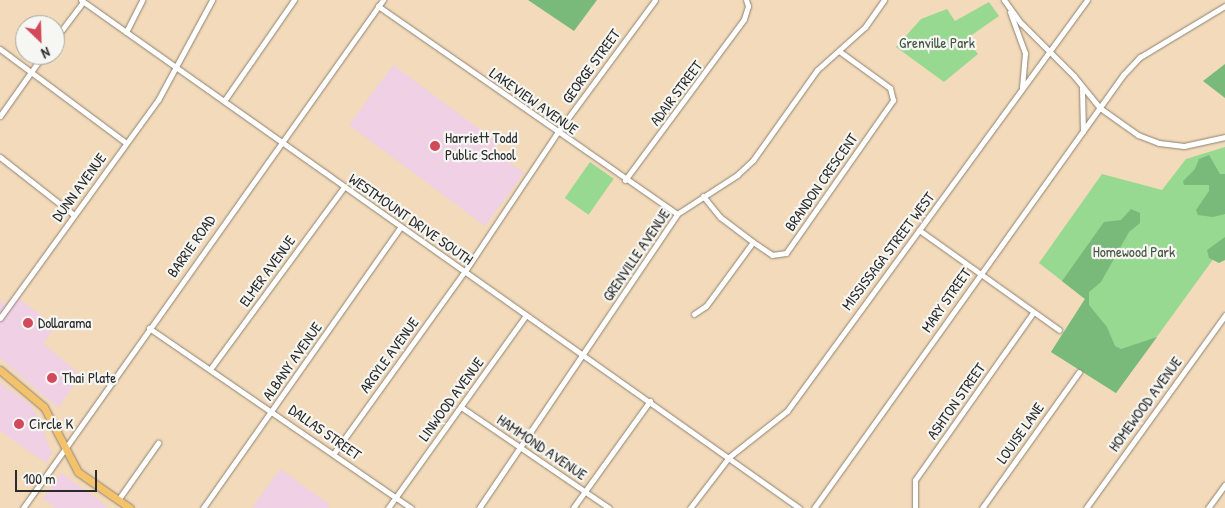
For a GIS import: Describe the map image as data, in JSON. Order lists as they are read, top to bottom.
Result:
{
  "streets": {
    "street": [
      "GEORGE STREET",
      "ADAIR STREET",
      "LAKEVIEW AVENUE",
      "BRANDON CRESCENT",
      "DUNN AVENUE",
      "WESTMOUNT DRIVE SOUTH",
      "BARRIE ROAD",
      "MISSISSAGA STREET WEST",
      "GRENVILLE AVENUE",
      "ELMER AVENUE",
      "MARY STREET",
      "ARGYLE AVENUE",
      "ALBANY AVENUE",
      "LINWOOD AVENUE",
      "ASHTON STREET",
      "HOMEWOOD AVENUE",
      "DALLAS STREET",
      "LOUISE LANE",
      "HAMMOND AVENUE"
    ]
  },
  "crossings": [
    ["GEORGE STREET", "LAKEVIEW AVENUE"],
    ["GEORGE STREET", "WESTMOUNT DRIVE SOUTH"],
    ["GEORGE STREET", "ARGYLE AVENUE"],
    ["ADAIR STREET", "LAKEVIEW AVENUE"],
    ["LAKEVIEW AVENUE", "BARRIE ROAD"],
    ["LAKEVIEW AVENUE", "GRENVILLE AVENUE"],
    ["BRANDON CRESCENT", "GRENVILLE AVENUE"],
    ["DUNN AVENUE", "WESTMOUNT DRIVE SOUTH"],
    ["WESTMOUNT DRIVE SOUTH", "BARRIE ROAD"],
    ["WESTMOUNT DRIVE SOUTH", "MISSISSAGA STREET WEST"],
    ["WESTMOUNT DRIVE SOUTH", "GRENVILLE AVENUE"],
    ["WESTMOUNT DRIVE SOUTH", "ELMER AVENUE"],
    ["WESTMOUNT DRIVE SOUTH", "ARGYLE AVENUE"],
    ["WESTMOUNT DRIVE SOUTH", "ALBANY AVENUE"],
    ["WESTMOUNT DRIVE SOUTH", "LINWOOD AVENUE"],
    ["BARRIE ROAD", "DALLAS STREET"],
    ["GRENVILLE AVENUE", "HAMMOND AVENUE"],
    ["ELMER AVENUE", "DALLAS STREET"],
    ["ARGYLE AVENUE", "DALLAS STREET"],
    ["ALBANY AVENUE", "DALLAS STREET"],
    ["LINWOOD AVENUE", "DALLAS STREET"],
    ["LINWOOD AVENUE", "HAMMOND AVENUE"]
  ],
  "parks": ["Grenville Park", "Homewood Park"],
  "places": [
    "Harriett Todd Public School",
    "Dollarama",
    "Thai Plate",
    "Circle K"
  ],
  "scale_bar": "100 m",
  "north": "bottom right"
}
